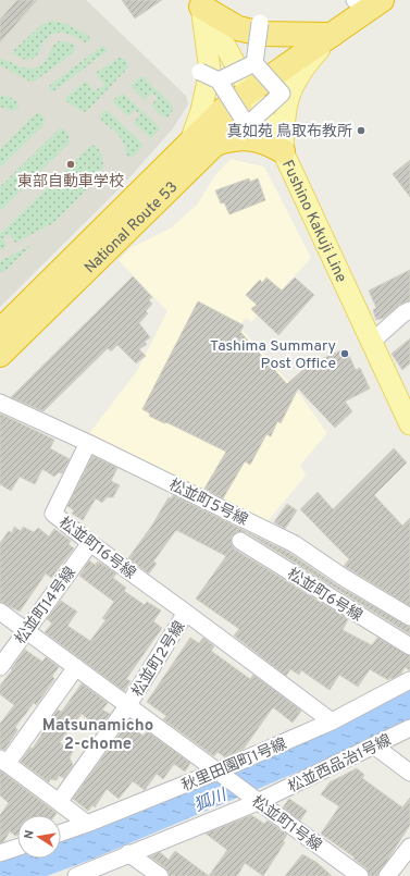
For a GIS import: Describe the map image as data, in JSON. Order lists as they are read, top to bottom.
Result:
{
  "streets": {
    "highway": ["National Route 53"],
    "main road": ["Fushino Kakuji Line"],
    "street": [
      "松並町5号線",
      "松並町16号線",
      "松並町6号線",
      "松並町14号線",
      "松並町2号線",
      "松並西品治1号線",
      "秋里田園町1号線",
      "松並町1号線"
    ]
  },
  "crossings": [
    ["Fushino Kakuji Line", "National Route 53"],
    ["松並町5号線", "松並町16号線"],
    ["松並町16号線", "松並町14号線"],
    ["松並町16号線", "松並町2号線"],
    ["松並町14号線", "松並町1号線"],
    ["松並町2号線", "秋里田園町1号線"],
    ["松並町2号線", "松並町1号線"],
    ["松並西品治1号線", "松並町1号線"],
    ["秋里田園町1号線", "松並町1号線"]
  ],
  "districts": ["Matsunamicho 2-chome"],
  "water": ["狐川"],
  "places": ["真如苑 鳥取布教所", "東部自動車学校", "Tashima Summary Post Office"],
  "north": "left"
}
